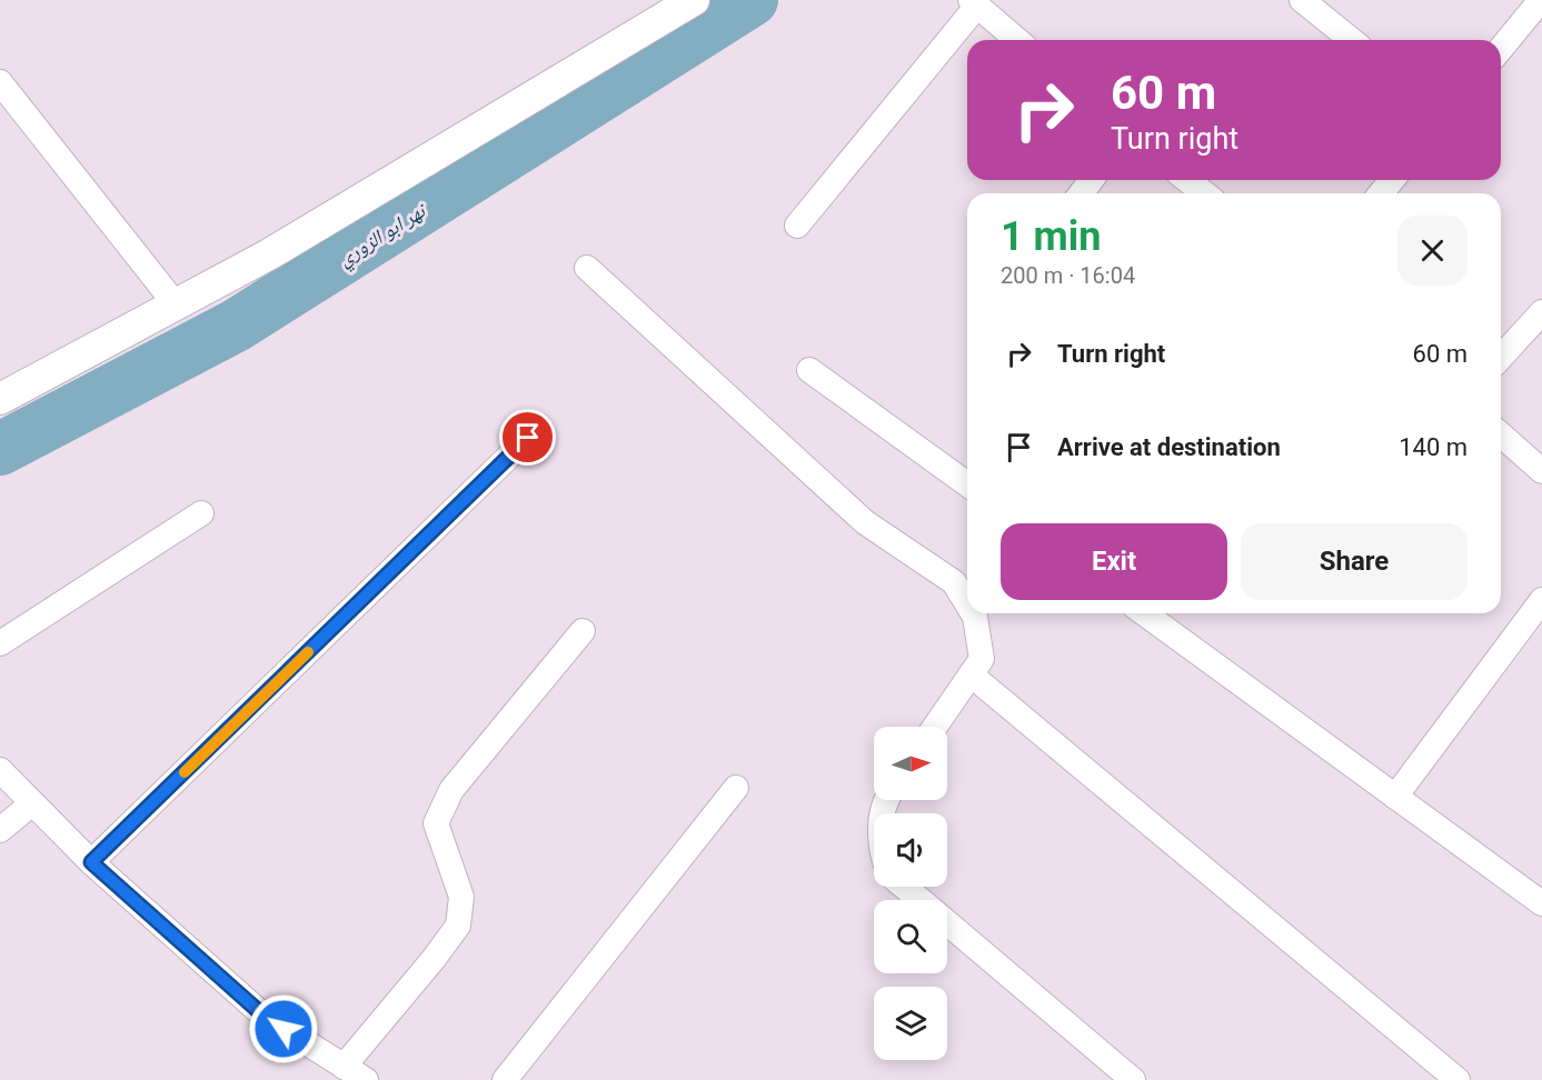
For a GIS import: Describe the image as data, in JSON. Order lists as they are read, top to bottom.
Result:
{
  "water": ["نهر ابو الزوري"],
  "north": "right",
  "page": {
    "turn": ["60 m", "Turn right"],
    "heading": ["1 min", "200 m · 16:04"],
    "list": [
      {
        "name": "Turn right",
        "value": "60 m"
      },
      {
        "name": "Arrive at destination",
        "value": "140 m"
      }
    ],
    "buttons": ["Exit", "Share"]
  }
}
